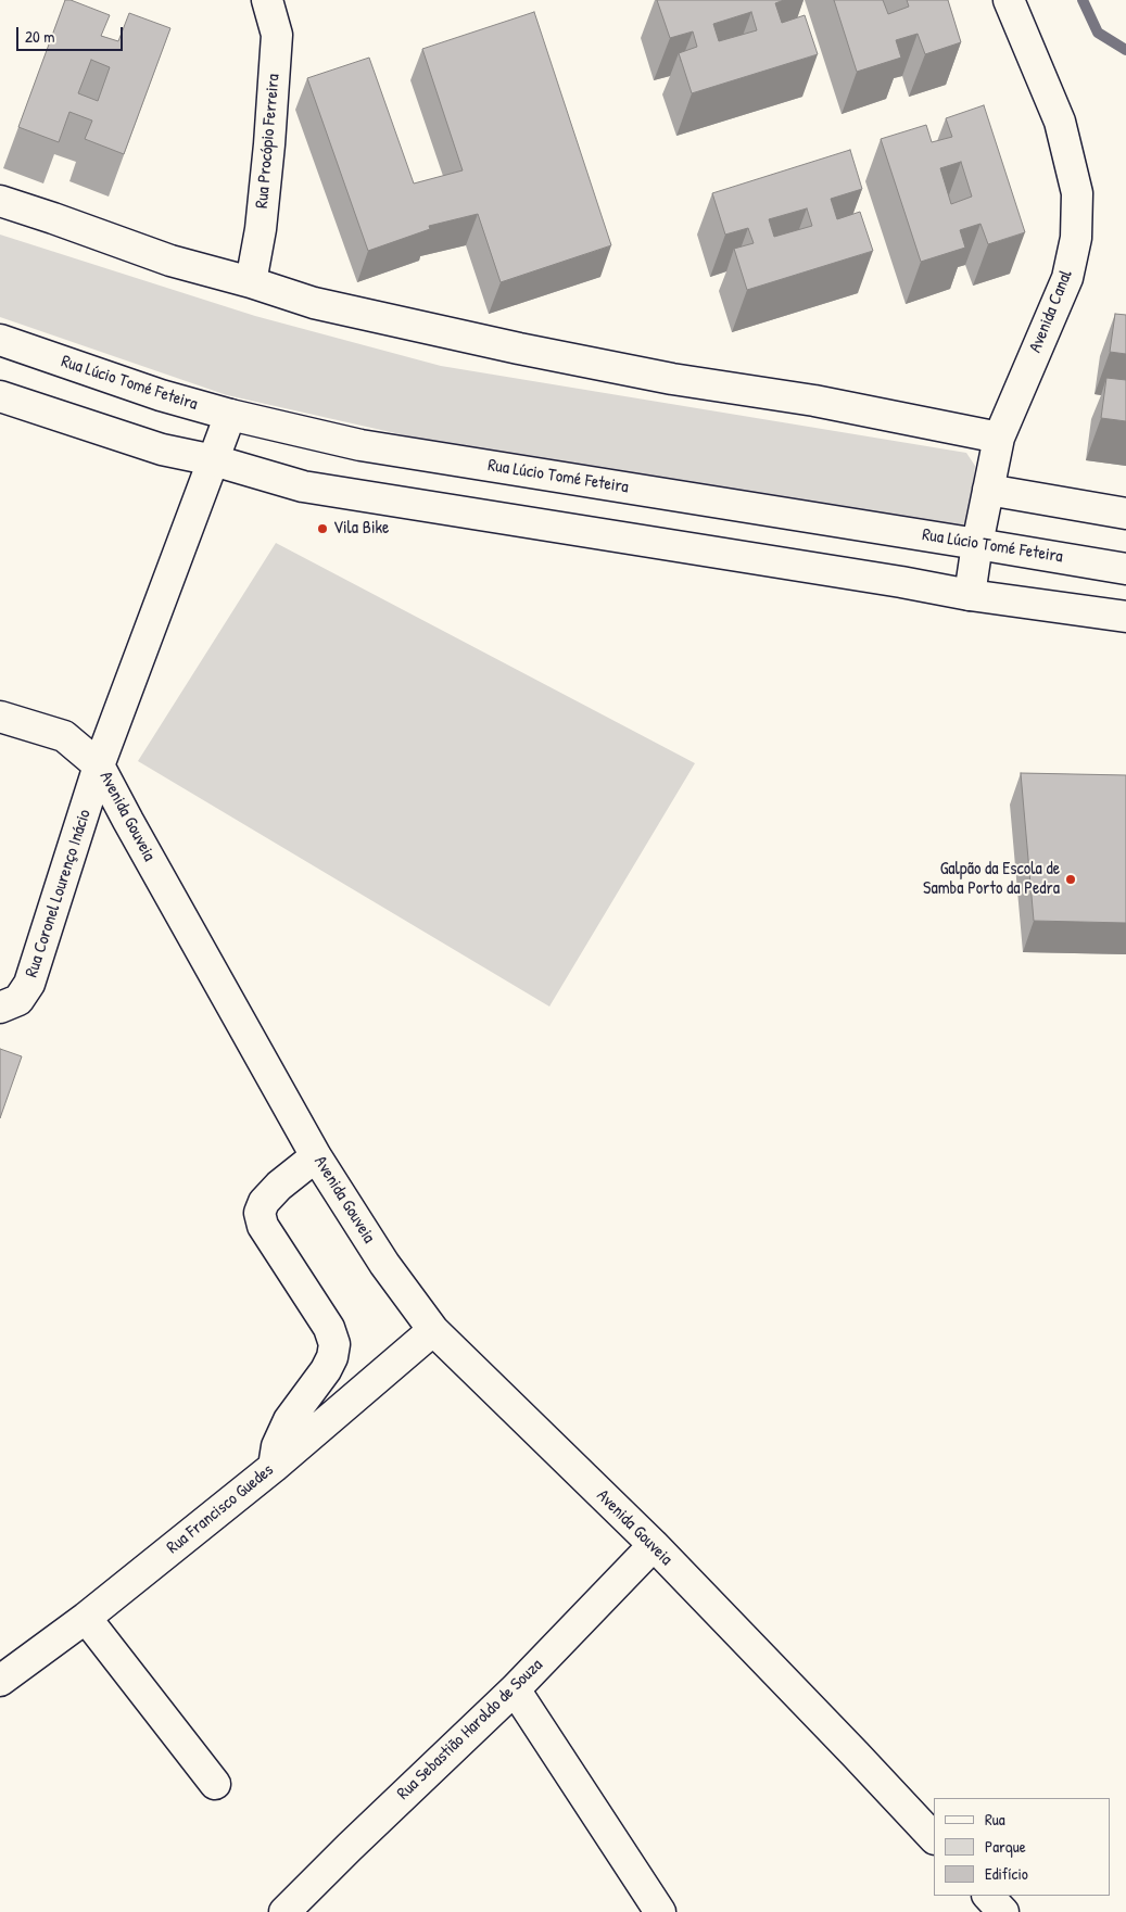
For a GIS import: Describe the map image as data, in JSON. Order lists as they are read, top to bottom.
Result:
{
  "streets": {
    "street": [
      "Rua Procópio Ferreira",
      "Avenida Canal",
      "Rua Lúcio Tomé Feteira",
      "Avenida Gouveia",
      "Rua Coronel Lourenço Inácio",
      "Rua Francisco Guedes",
      "Rua Sebastião Haroldo de Souza"
    ]
  },
  "crossings": [
    ["Avenida Canal", "Rua Lúcio Tomé Feteira"],
    ["Rua Lúcio Tomé Feteira", "Avenida Gouveia"],
    ["Avenida Gouveia", "Rua Coronel Lourenço Inácio"],
    ["Avenida Gouveia", "Rua Francisco Guedes"],
    ["Avenida Gouveia", "Rua Sebastião Haroldo de Souza"]
  ],
  "places": ["Vila Bike", "Galpão da Escola de Samba Porto da Pedra"],
  "legend": ["Rua", "Parque", "Edifício"],
  "scale_bar": "20 m"
}
